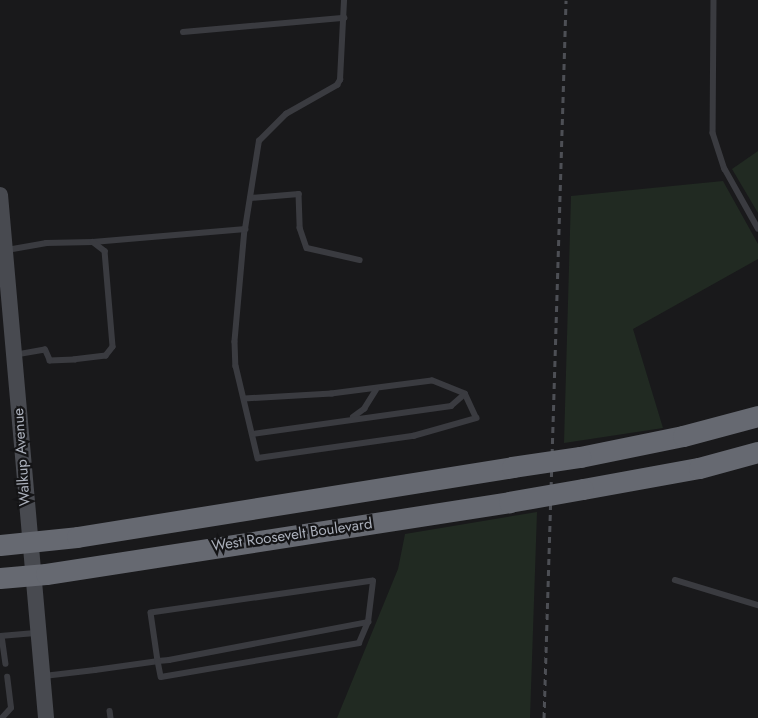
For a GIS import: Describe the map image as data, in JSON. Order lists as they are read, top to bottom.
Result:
{
  "streets": {
    "highway": ["West Roosevelt Boulevard"],
    "street": ["Walkup Avenue"]
  },
  "crossings": [
    ["Walkup Avenue", "West Roosevelt Boulevard"]
  ]
}
